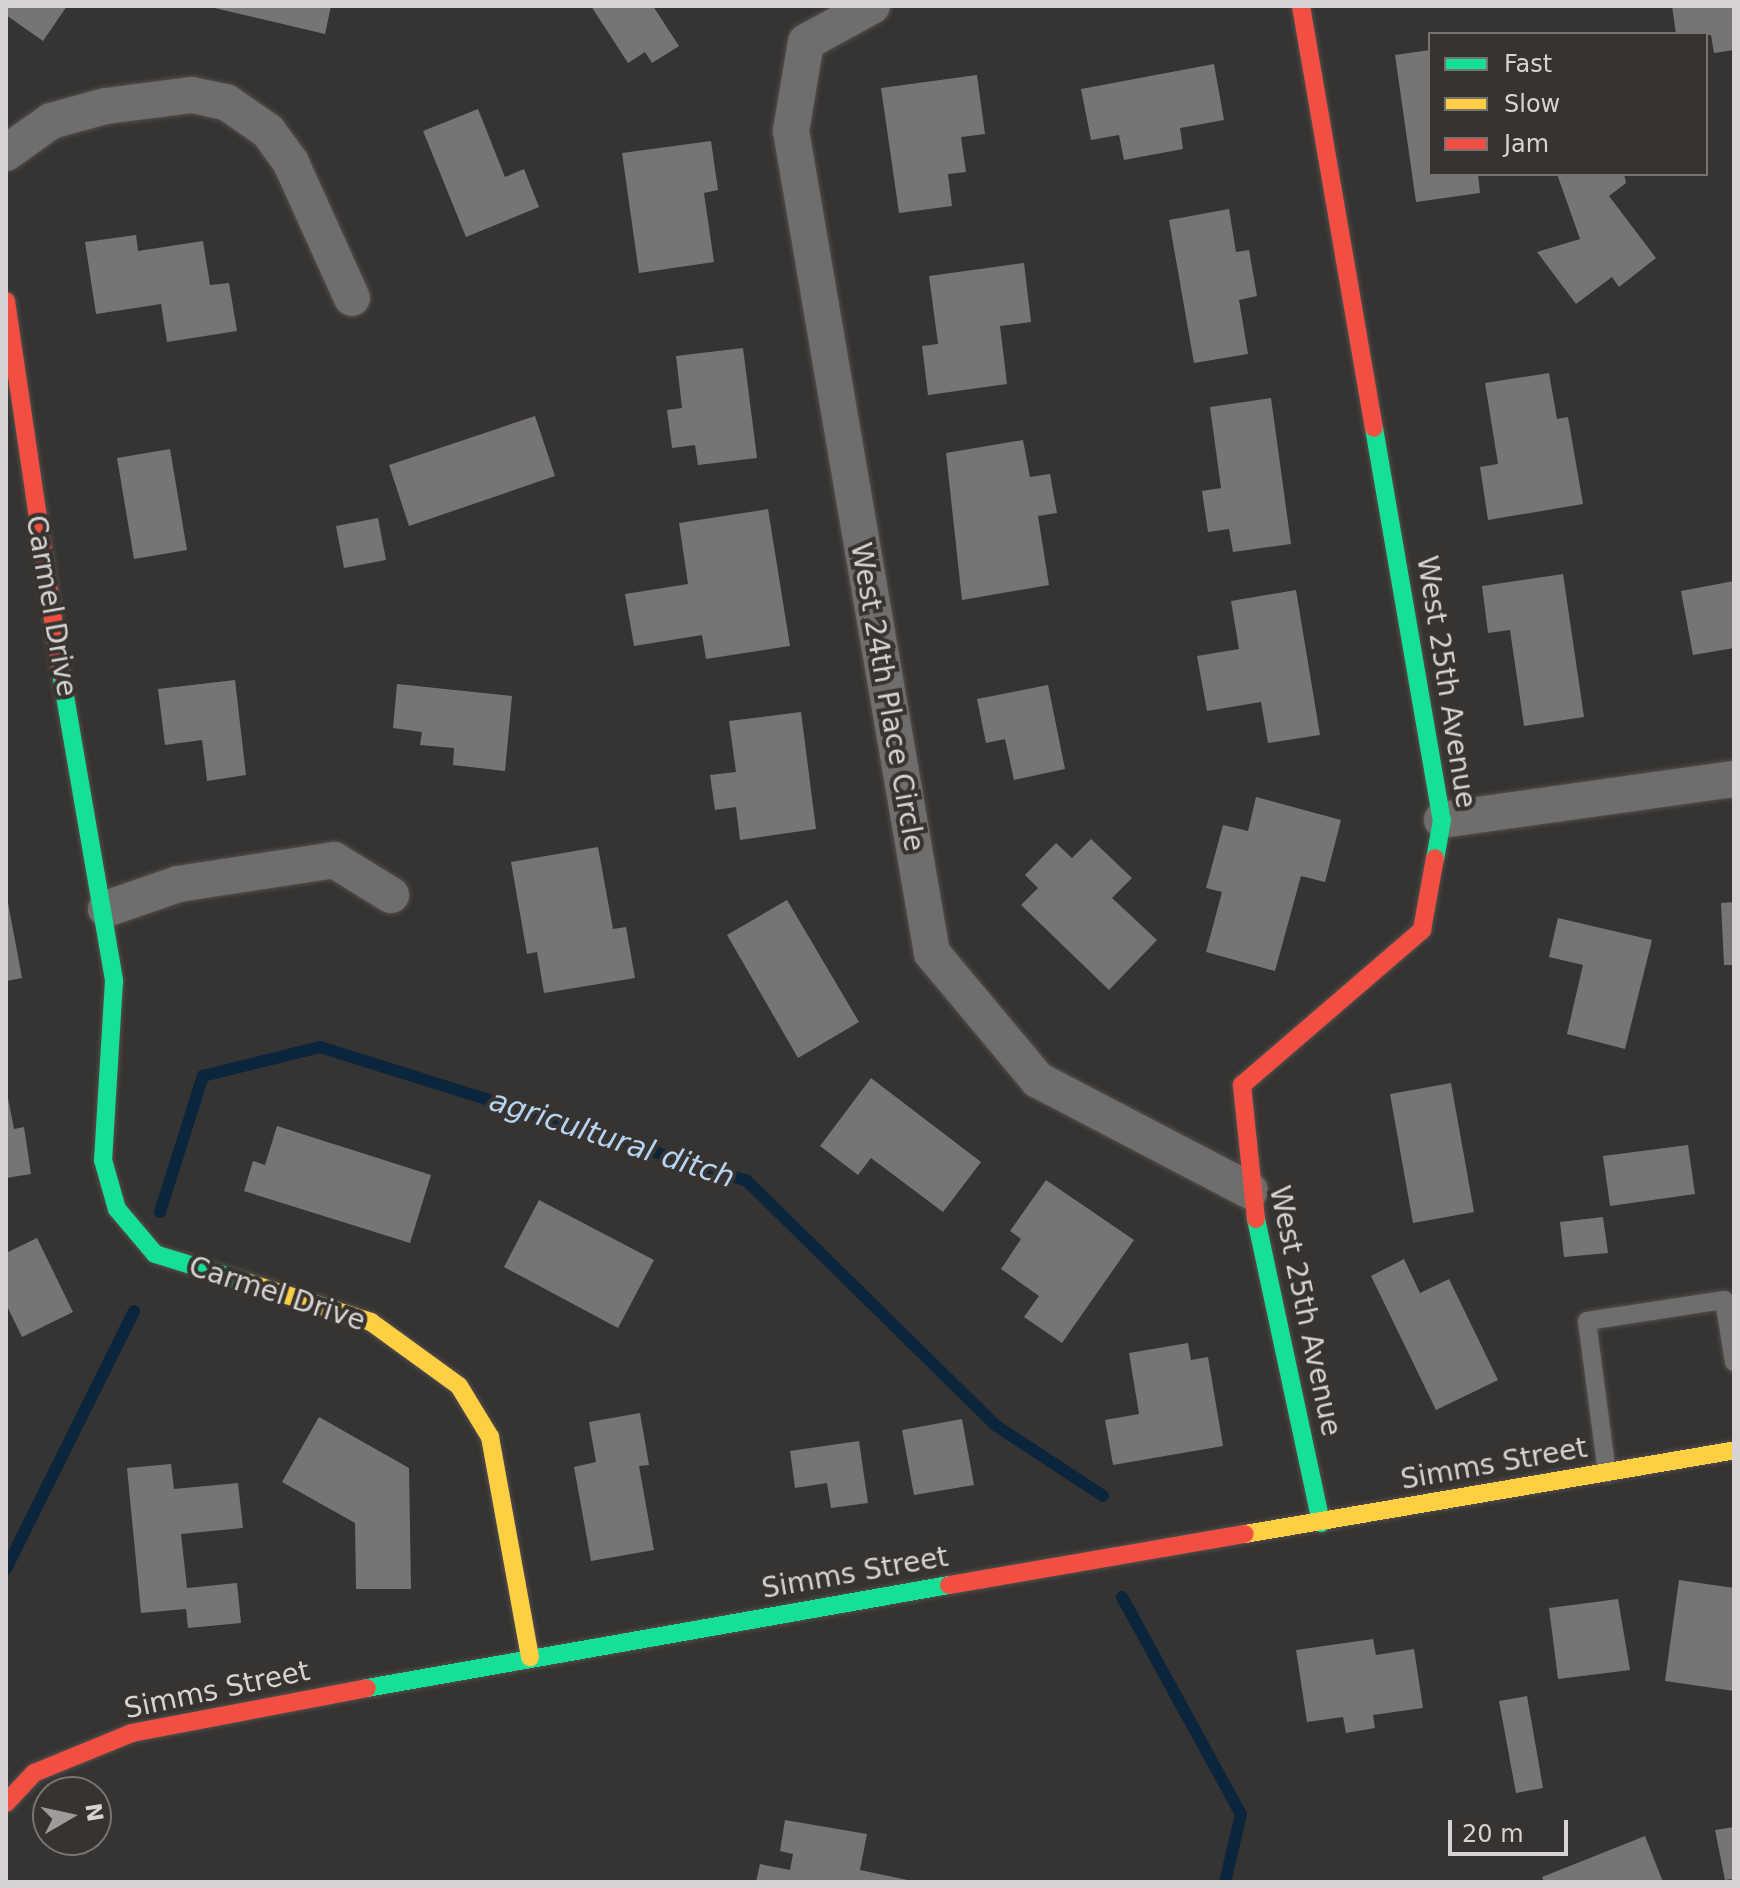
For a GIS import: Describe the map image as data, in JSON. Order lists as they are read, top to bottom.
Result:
{
  "streets": {
    "street": [
      "Carmel Drive",
      "West 25th Avenue",
      "West 24th Place Circle",
      "Simms Street"
    ]
  },
  "crossings": [
    ["Carmel Drive", "Simms Street"],
    ["West 25th Avenue", "West 24th Place Circle"],
    ["West 25th Avenue", "Simms Street"]
  ],
  "water": ["agricultural ditch"],
  "legend": ["Fast", "Slow", "Jam"],
  "scale_bar": "20 m",
  "north": "right"
}
